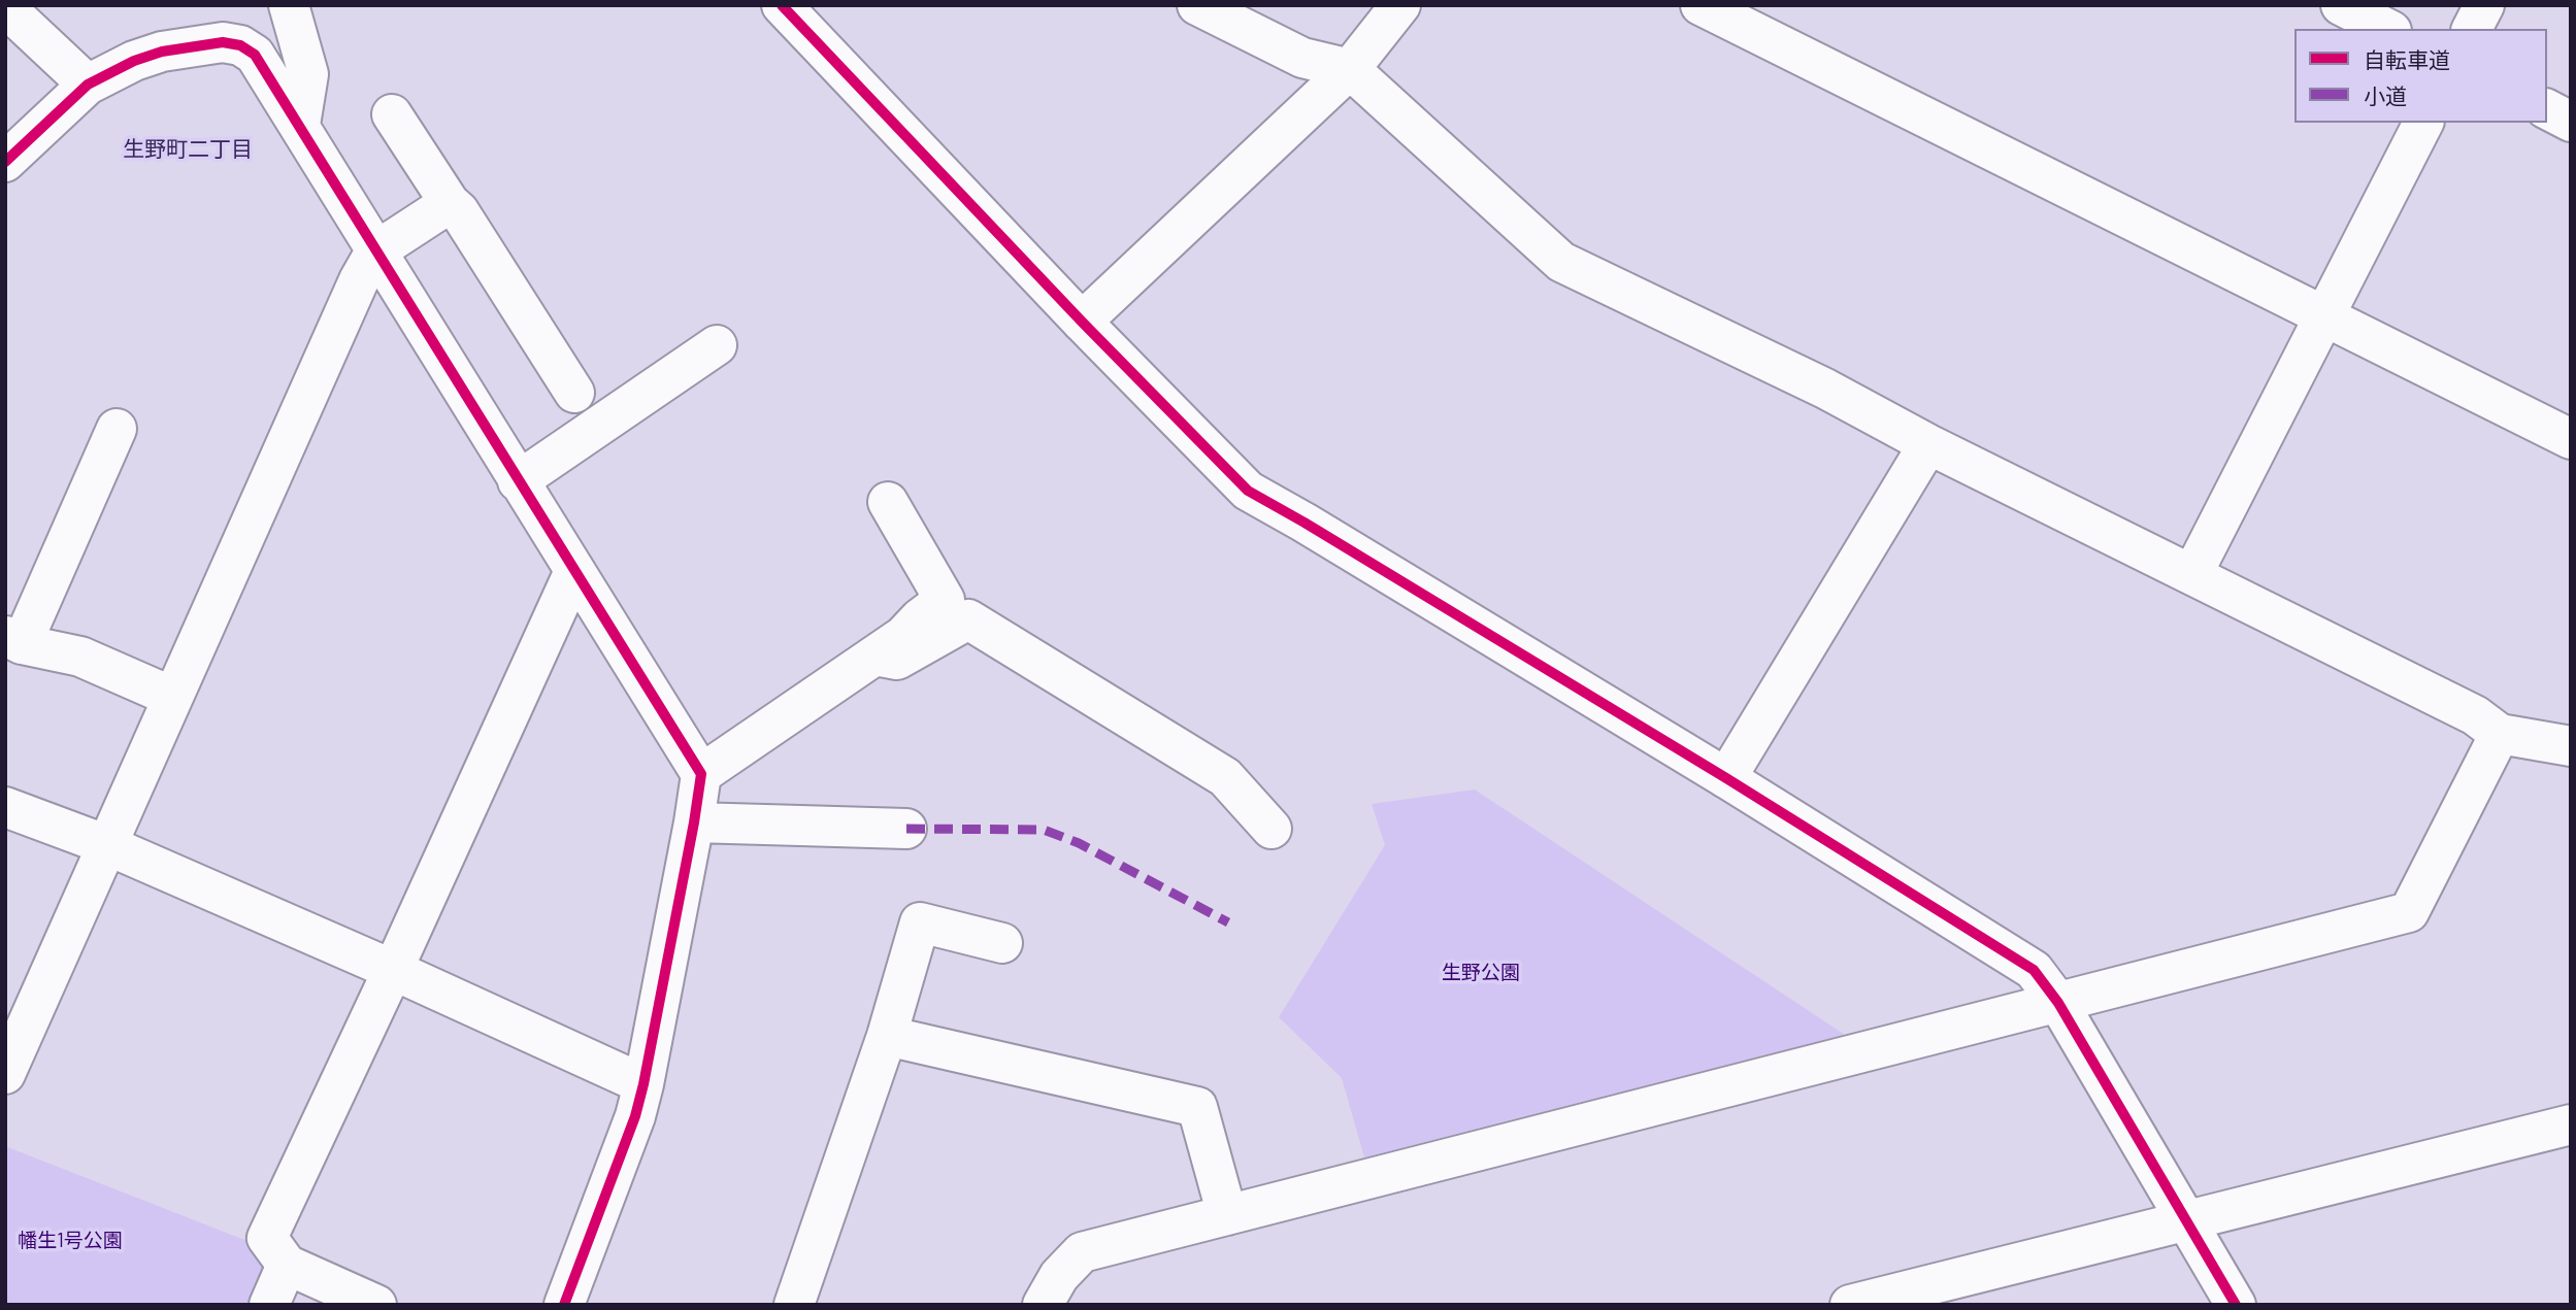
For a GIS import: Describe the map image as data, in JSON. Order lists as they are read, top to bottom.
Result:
{
  "districts": ["生野町二丁目"],
  "parks": ["生野公園", "幡生1号公園"],
  "legend": ["自転車道", "小道"]
}
